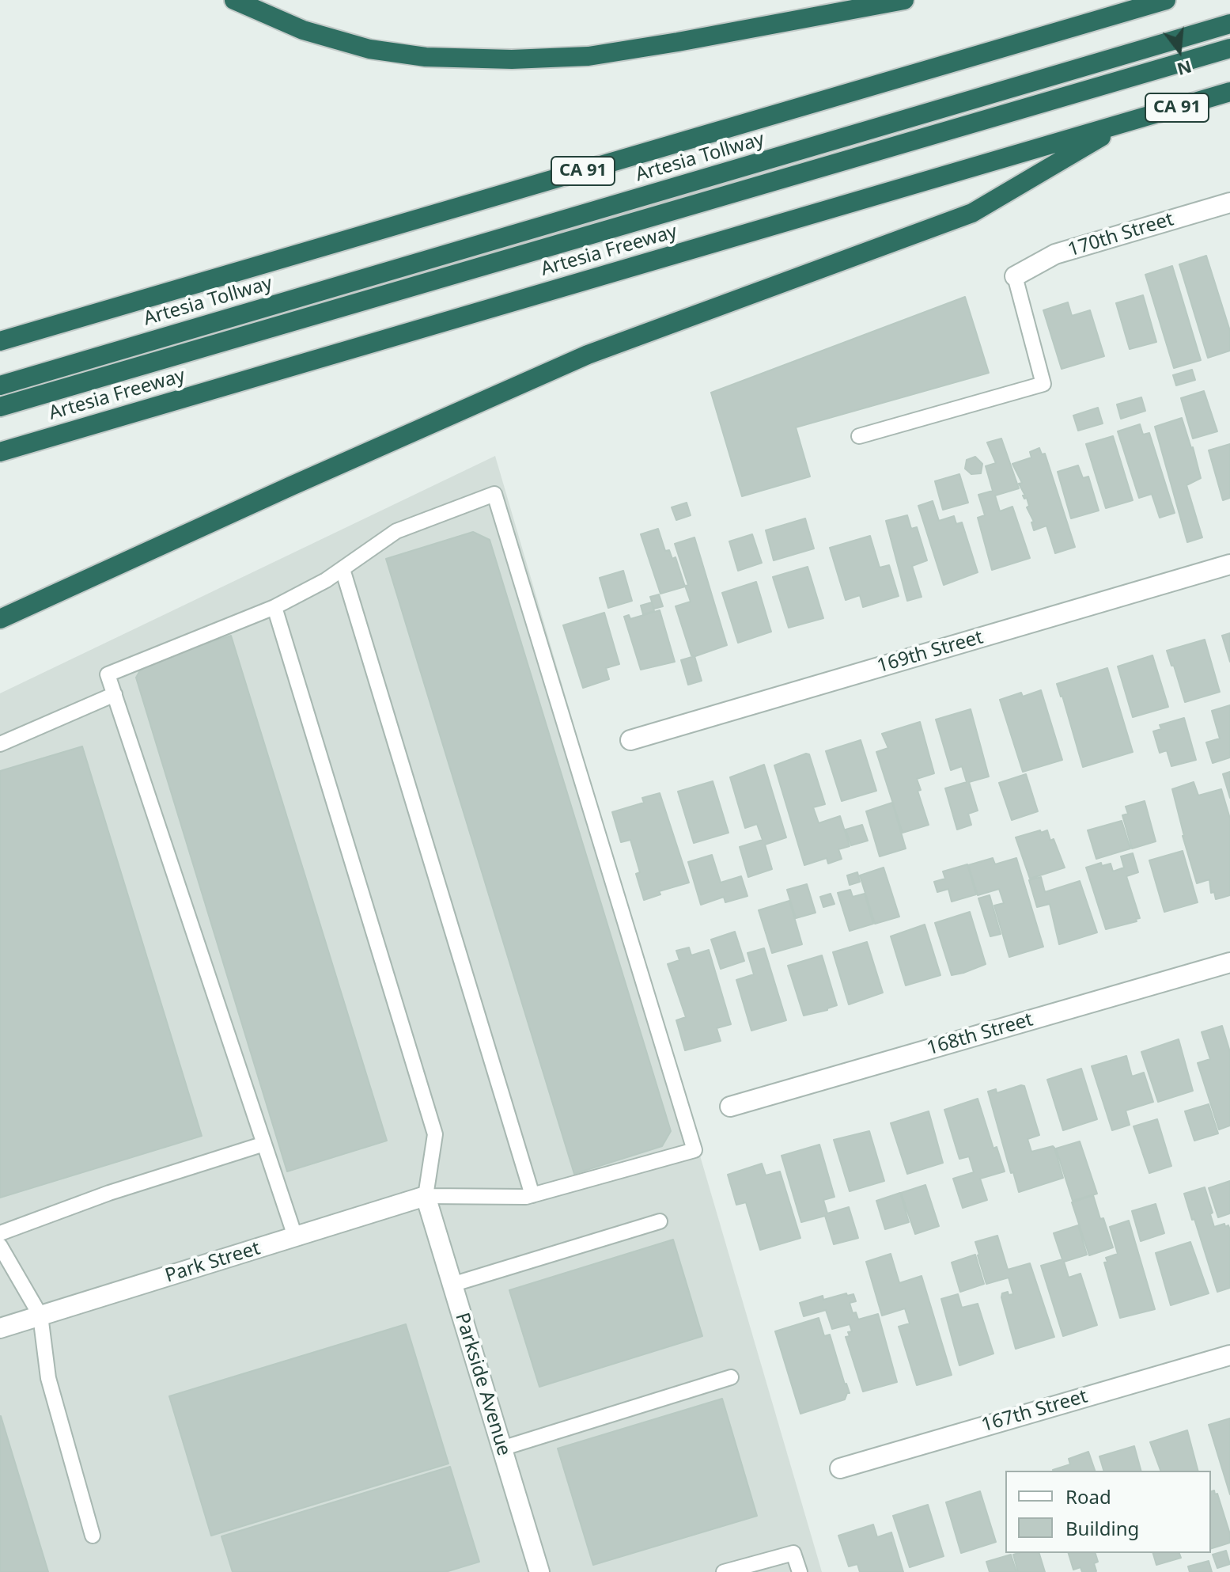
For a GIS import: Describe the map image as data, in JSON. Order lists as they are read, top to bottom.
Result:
{
  "streets": {
    "highway": ["CA 91", "Artesia Tollway", "Artesia Freeway"],
    "street": [
      "170th Street",
      "169th Street",
      "168th Street",
      "Park Street",
      "Parkside Avenue",
      "167th Street"
    ]
  },
  "crossings": [
    ["Park Street", "Parkside Avenue"]
  ],
  "legend": ["Road", "Building"],
  "north": "bottom"
}
